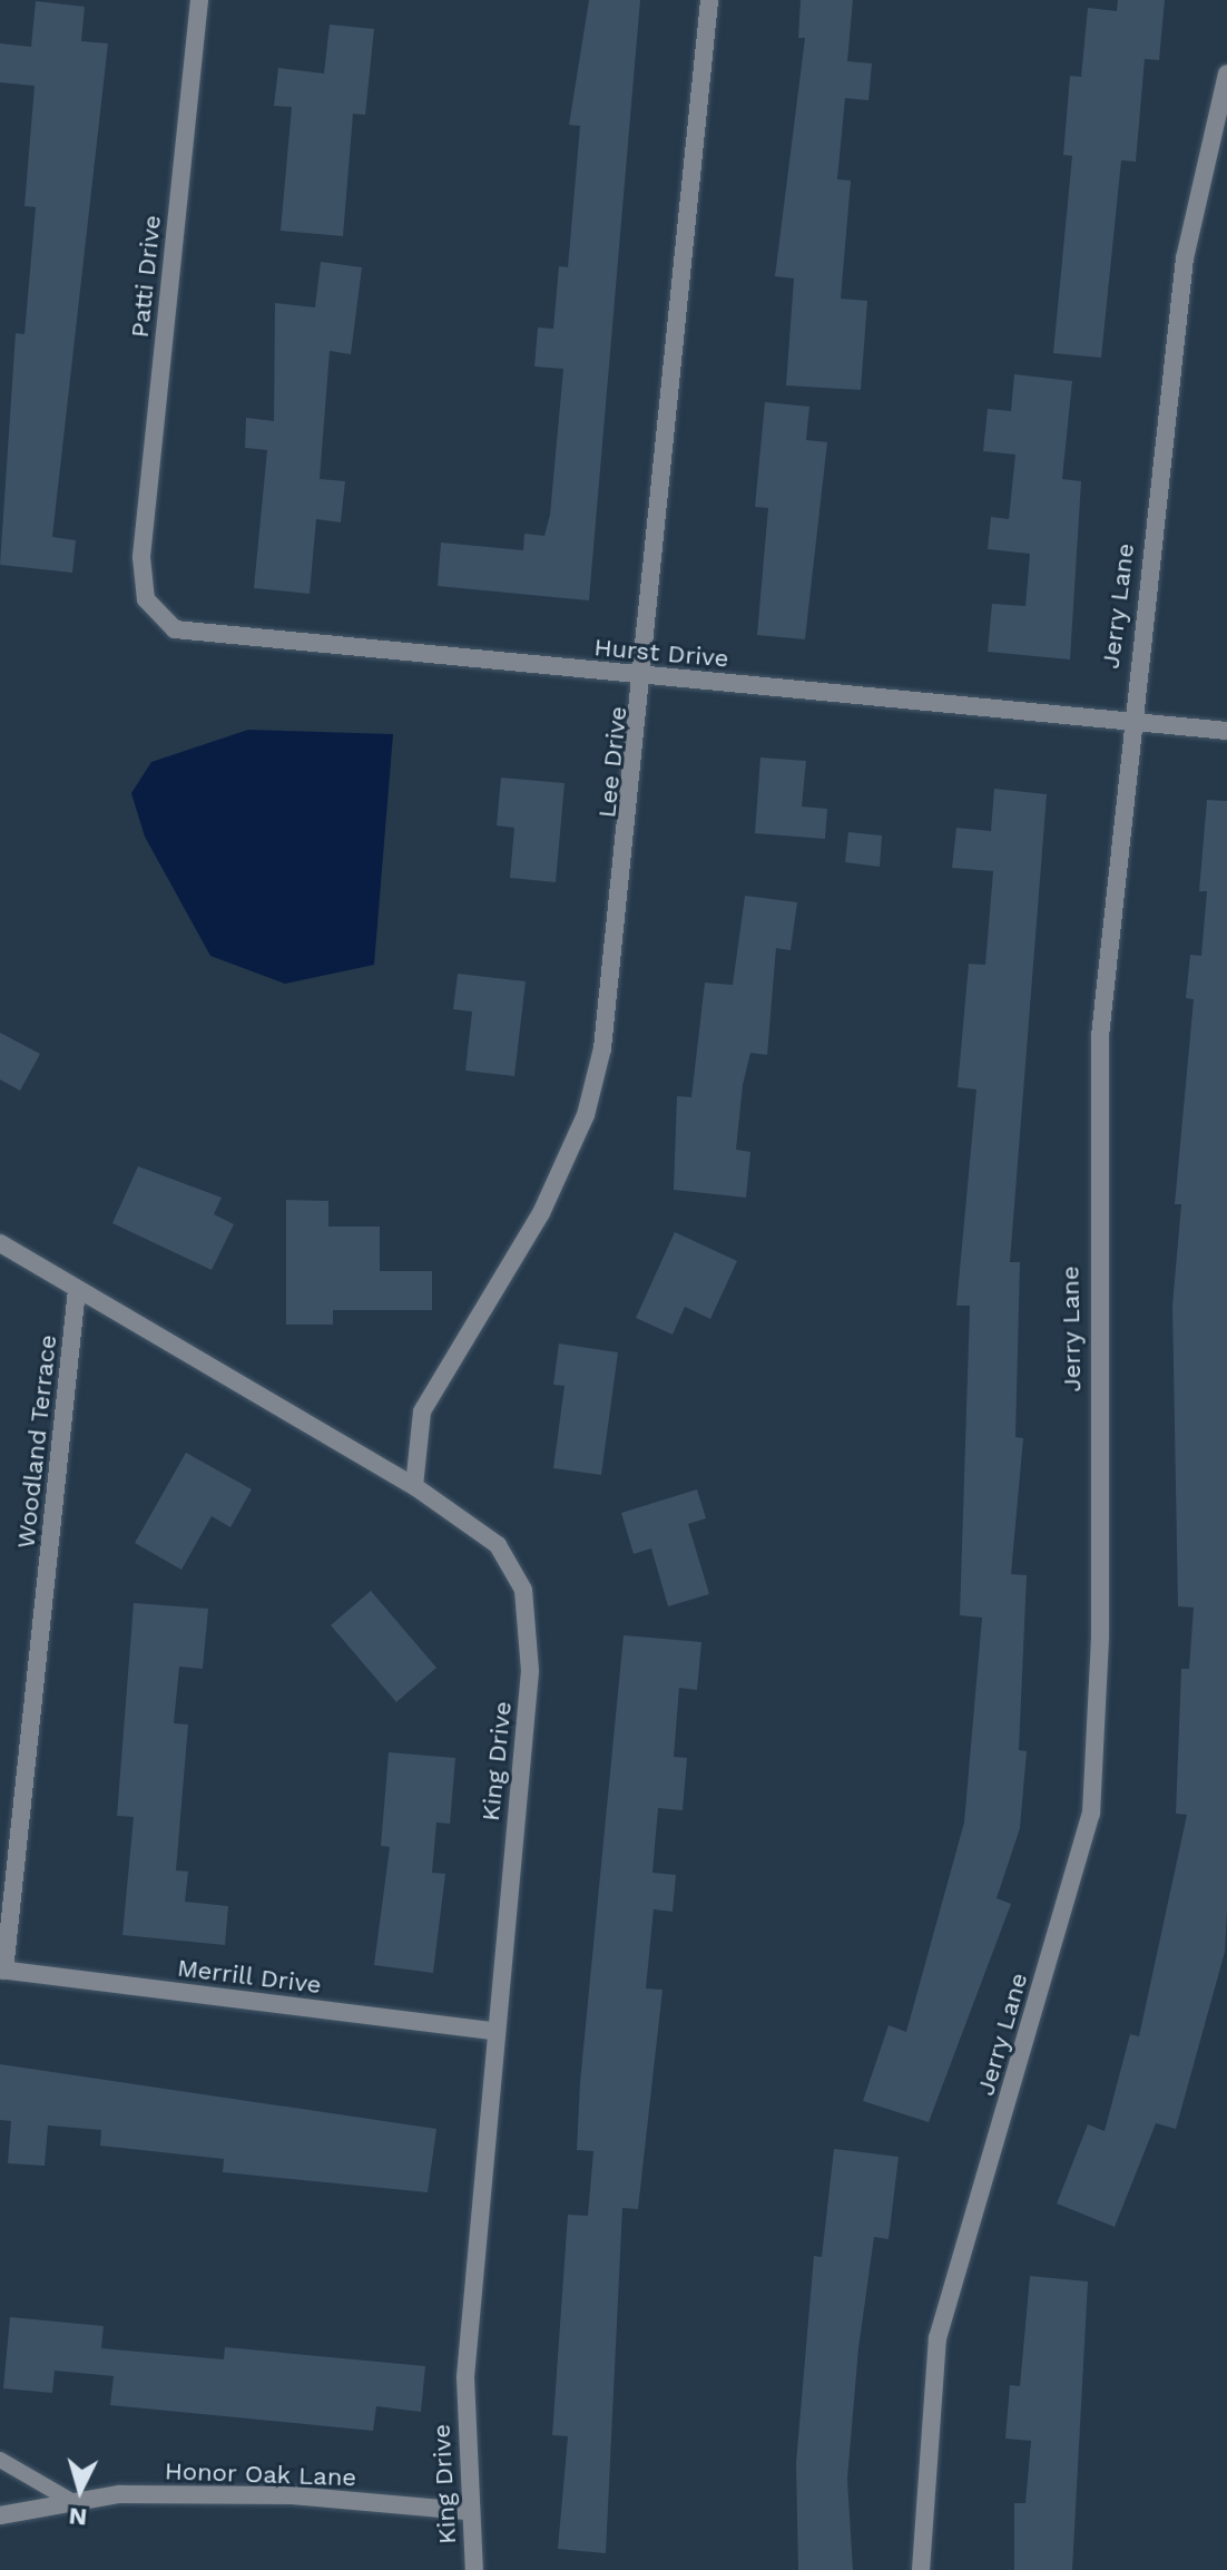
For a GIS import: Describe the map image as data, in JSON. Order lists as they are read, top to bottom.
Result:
{
  "streets": {
    "street": [
      "Patti Drive",
      "Jerry Lane",
      "Hurst Drive",
      "Lee Drive",
      "Woodland Terrace",
      "King Drive",
      "Merrill Drive",
      "Honor Oak Lane"
    ]
  },
  "crossings": [
    ["Patti Drive", "Hurst Drive"],
    ["Jerry Lane", "Hurst Drive"],
    ["Hurst Drive", "Lee Drive"],
    ["Lee Drive", "King Drive"],
    ["Woodland Terrace", "King Drive"],
    ["Woodland Terrace", "Merrill Drive"],
    ["King Drive", "Merrill Drive"],
    ["King Drive", "Honor Oak Lane"]
  ],
  "north": "bottom"
}
